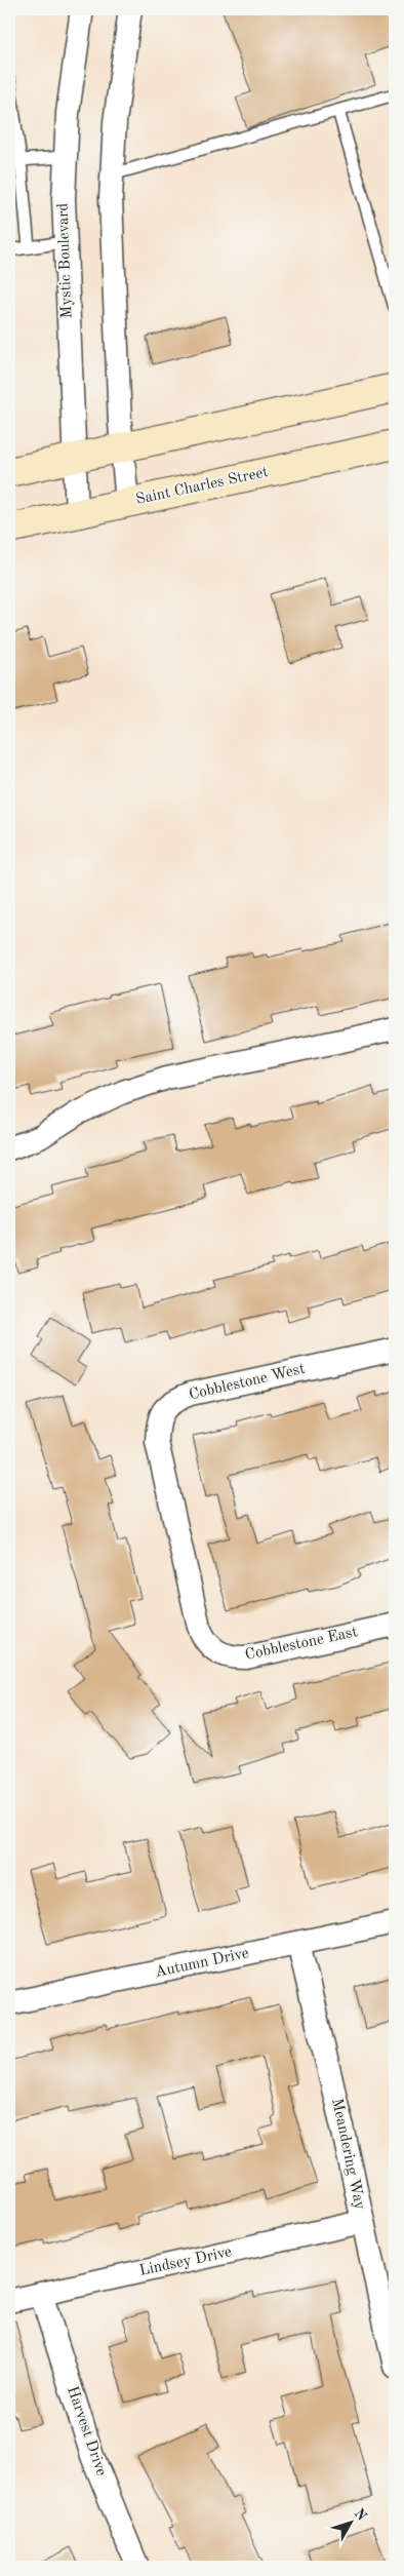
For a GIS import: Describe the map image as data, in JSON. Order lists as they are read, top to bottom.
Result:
{
  "streets": {
    "street": [
      "Mystic Boulevard",
      "Saint Charles Street",
      "Cobblestone West",
      "Cobblestone East",
      "Autumn Drive",
      "Meandering Way",
      "Lindsey Drive",
      "Harvest Drive"
    ]
  },
  "crossings": [
    ["Mystic Boulevard", "Saint Charles Street"],
    ["Cobblestone West", "Cobblestone East"],
    ["Autumn Drive", "Meandering Way"],
    ["Meandering Way", "Lindsey Drive"],
    ["Lindsey Drive", "Harvest Drive"]
  ],
  "north": "top right"
}
